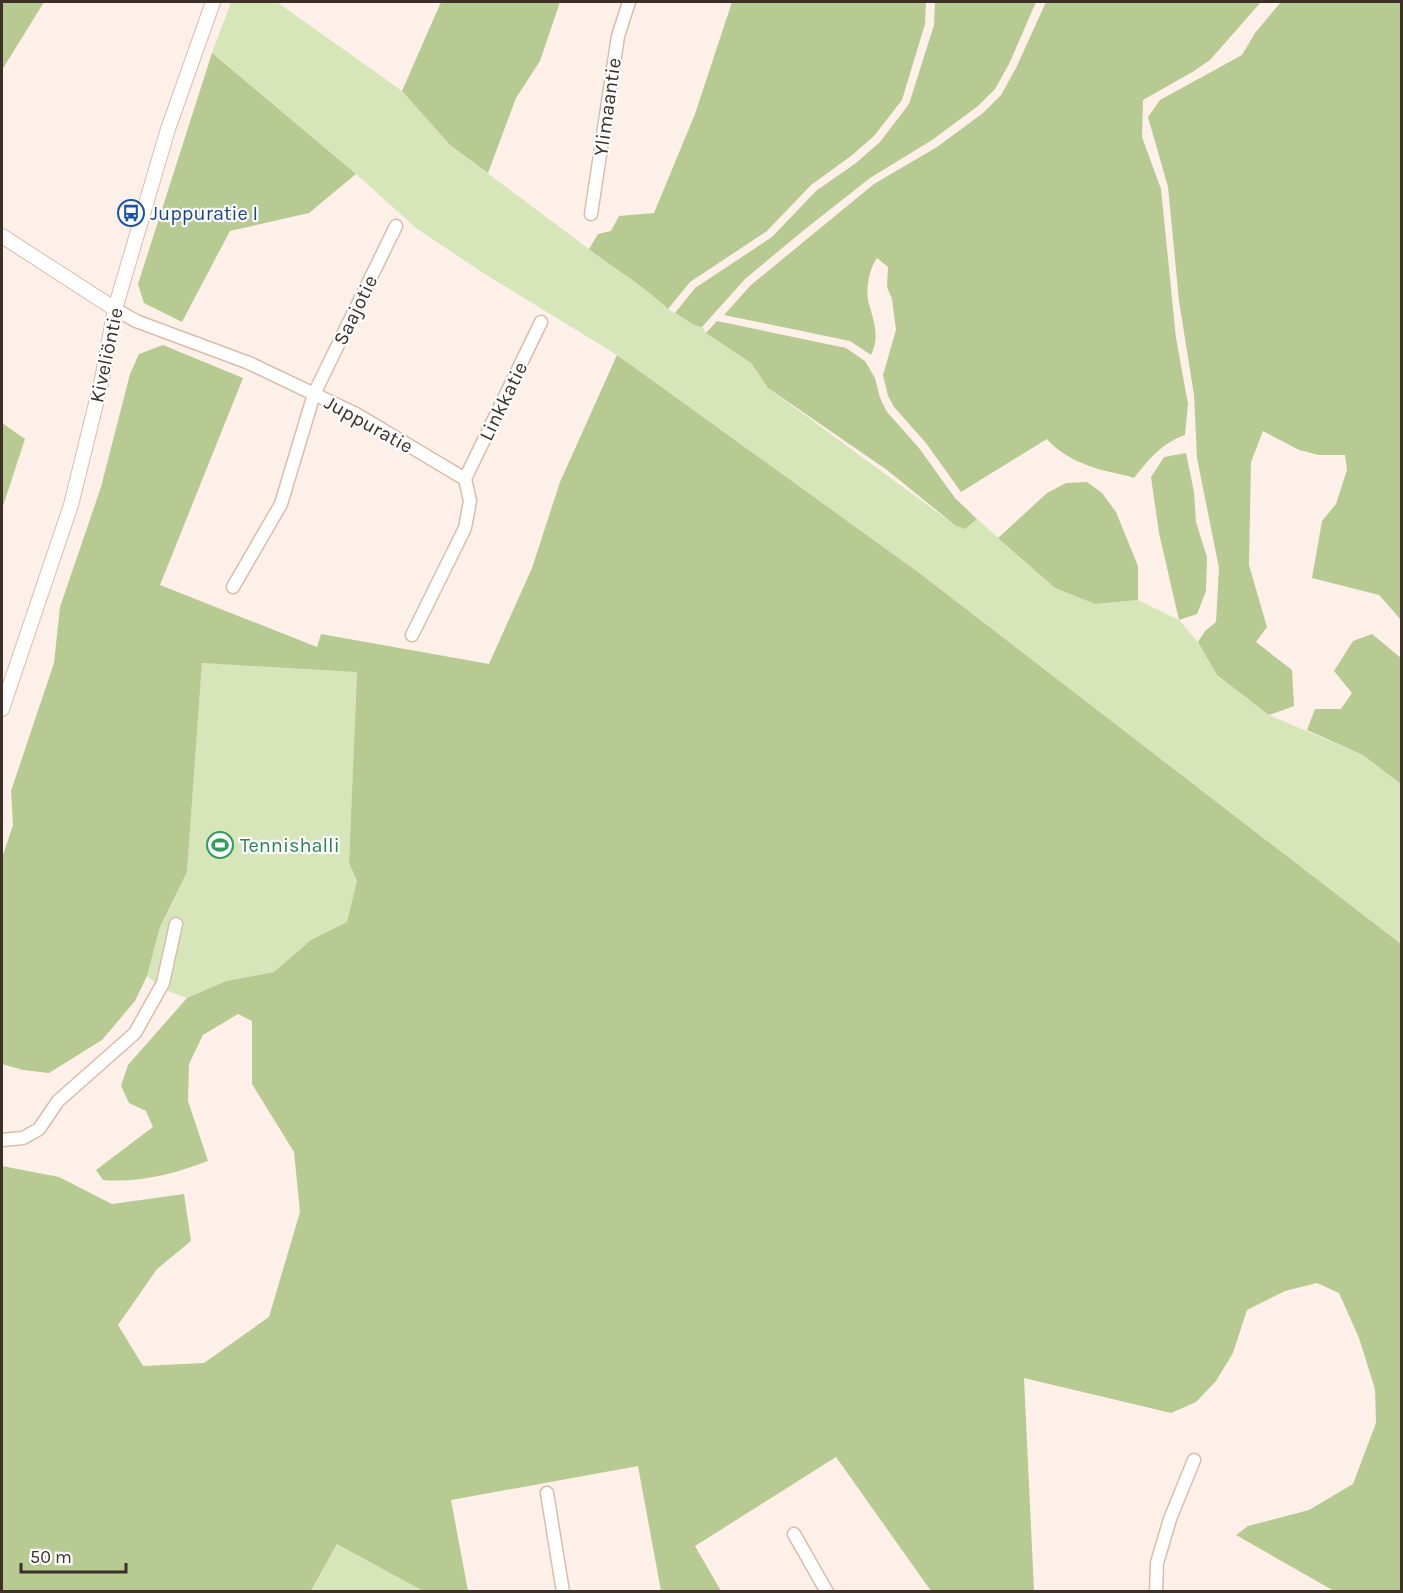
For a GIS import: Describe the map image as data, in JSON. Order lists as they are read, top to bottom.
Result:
{
  "streets": {
    "street": [
      "Ylimaantie",
      "Saajotie",
      "Kiveliöntie",
      "Linkkatie",
      "Juppuratie"
    ]
  },
  "crossings": [
    ["Saajotie", "Juppuratie"],
    ["Kiveliöntie", "Juppuratie"],
    ["Linkkatie", "Juppuratie"]
  ],
  "places": {
    "bus stop": ["Juppuratie I"],
    "sports": ["Tennishalli"]
  },
  "scale_bar": "50 m"
}
